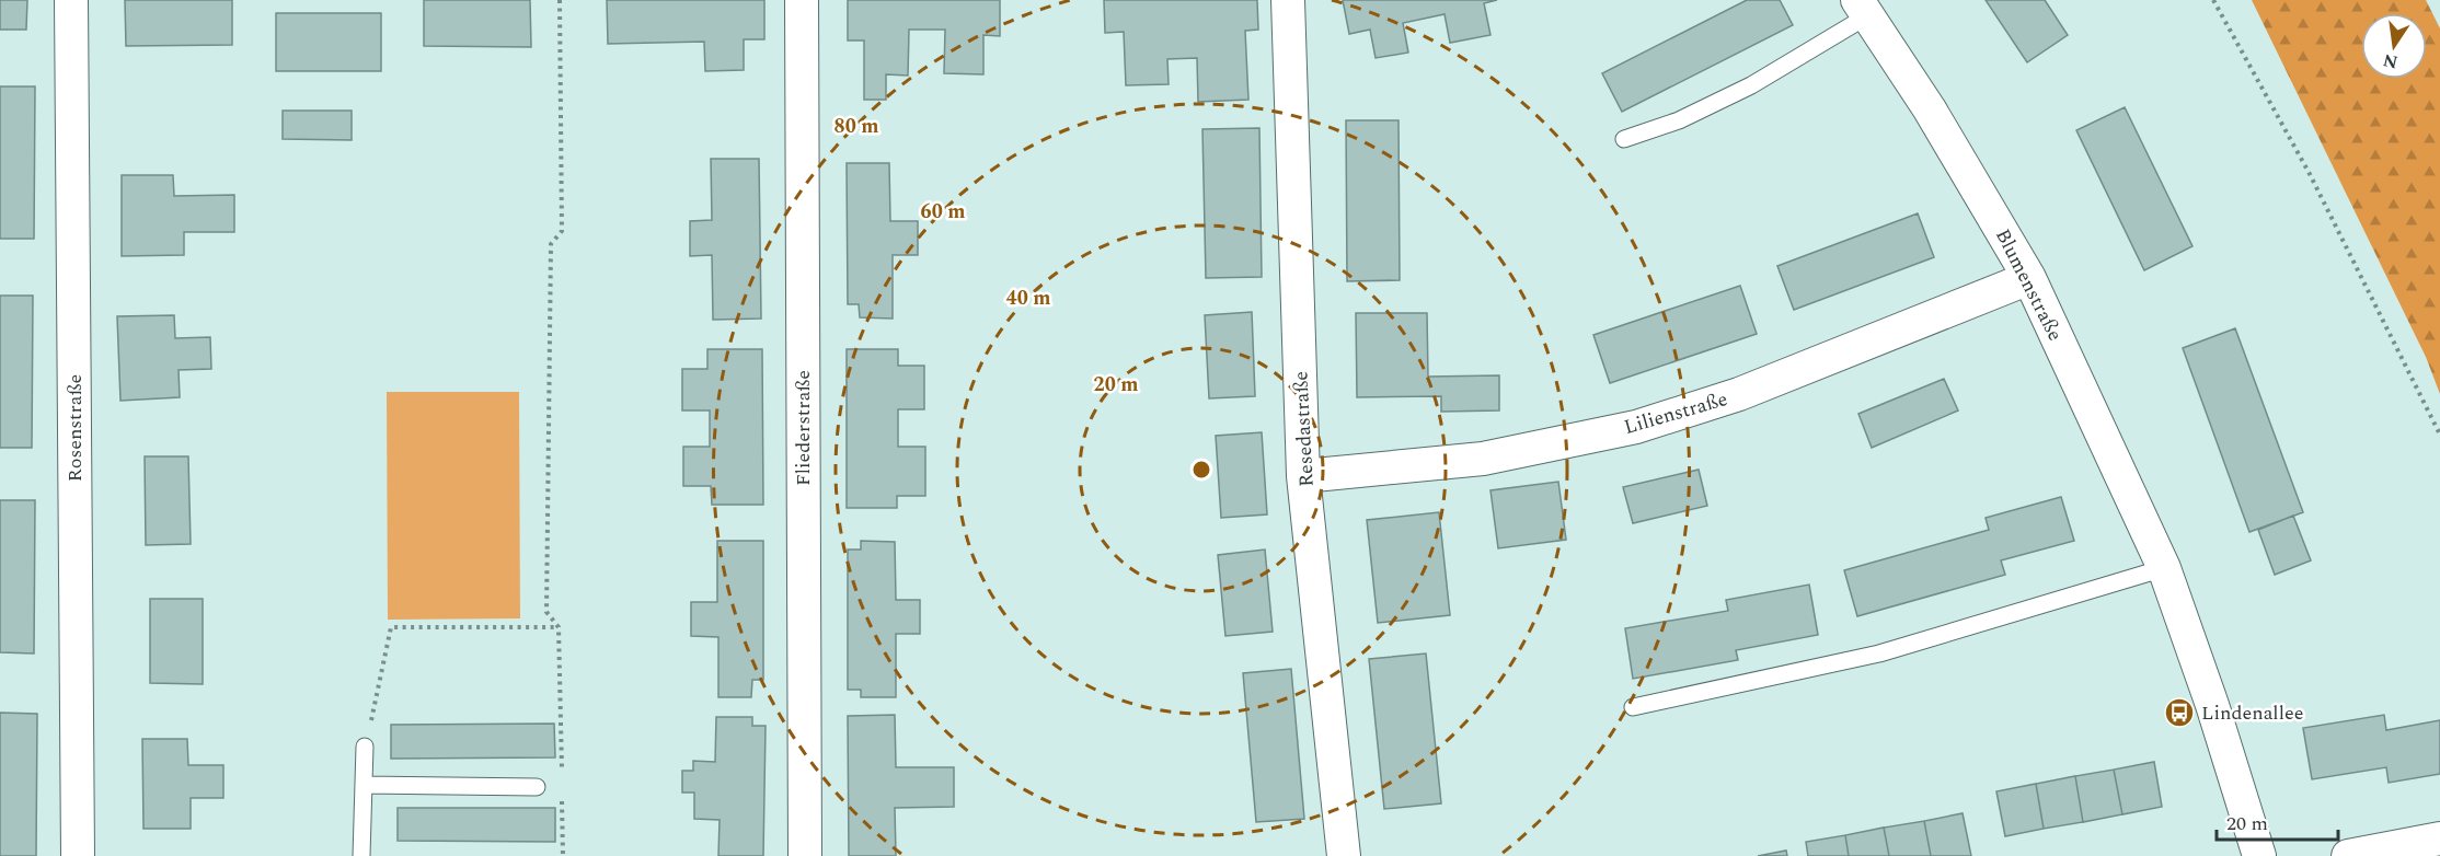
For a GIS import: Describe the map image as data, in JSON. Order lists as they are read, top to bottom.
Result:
{
  "streets": {
    "street": [
      "Blumenstraße",
      "Lilienstraße",
      "Rosenstraße",
      "Fliederstraße",
      "Resedastraße"
    ]
  },
  "crossings": [
    ["Blumenstraße", "Lilienstraße"],
    ["Lilienstraße", "Resedastraße"]
  ],
  "places": {
    "bus stop": ["Lindenallee"]
  },
  "scale_bar": "20 m",
  "north": "bottom",
  "rings": [
    "80 m",
    "60 m",
    "40 m",
    "20 m"
  ]
}
